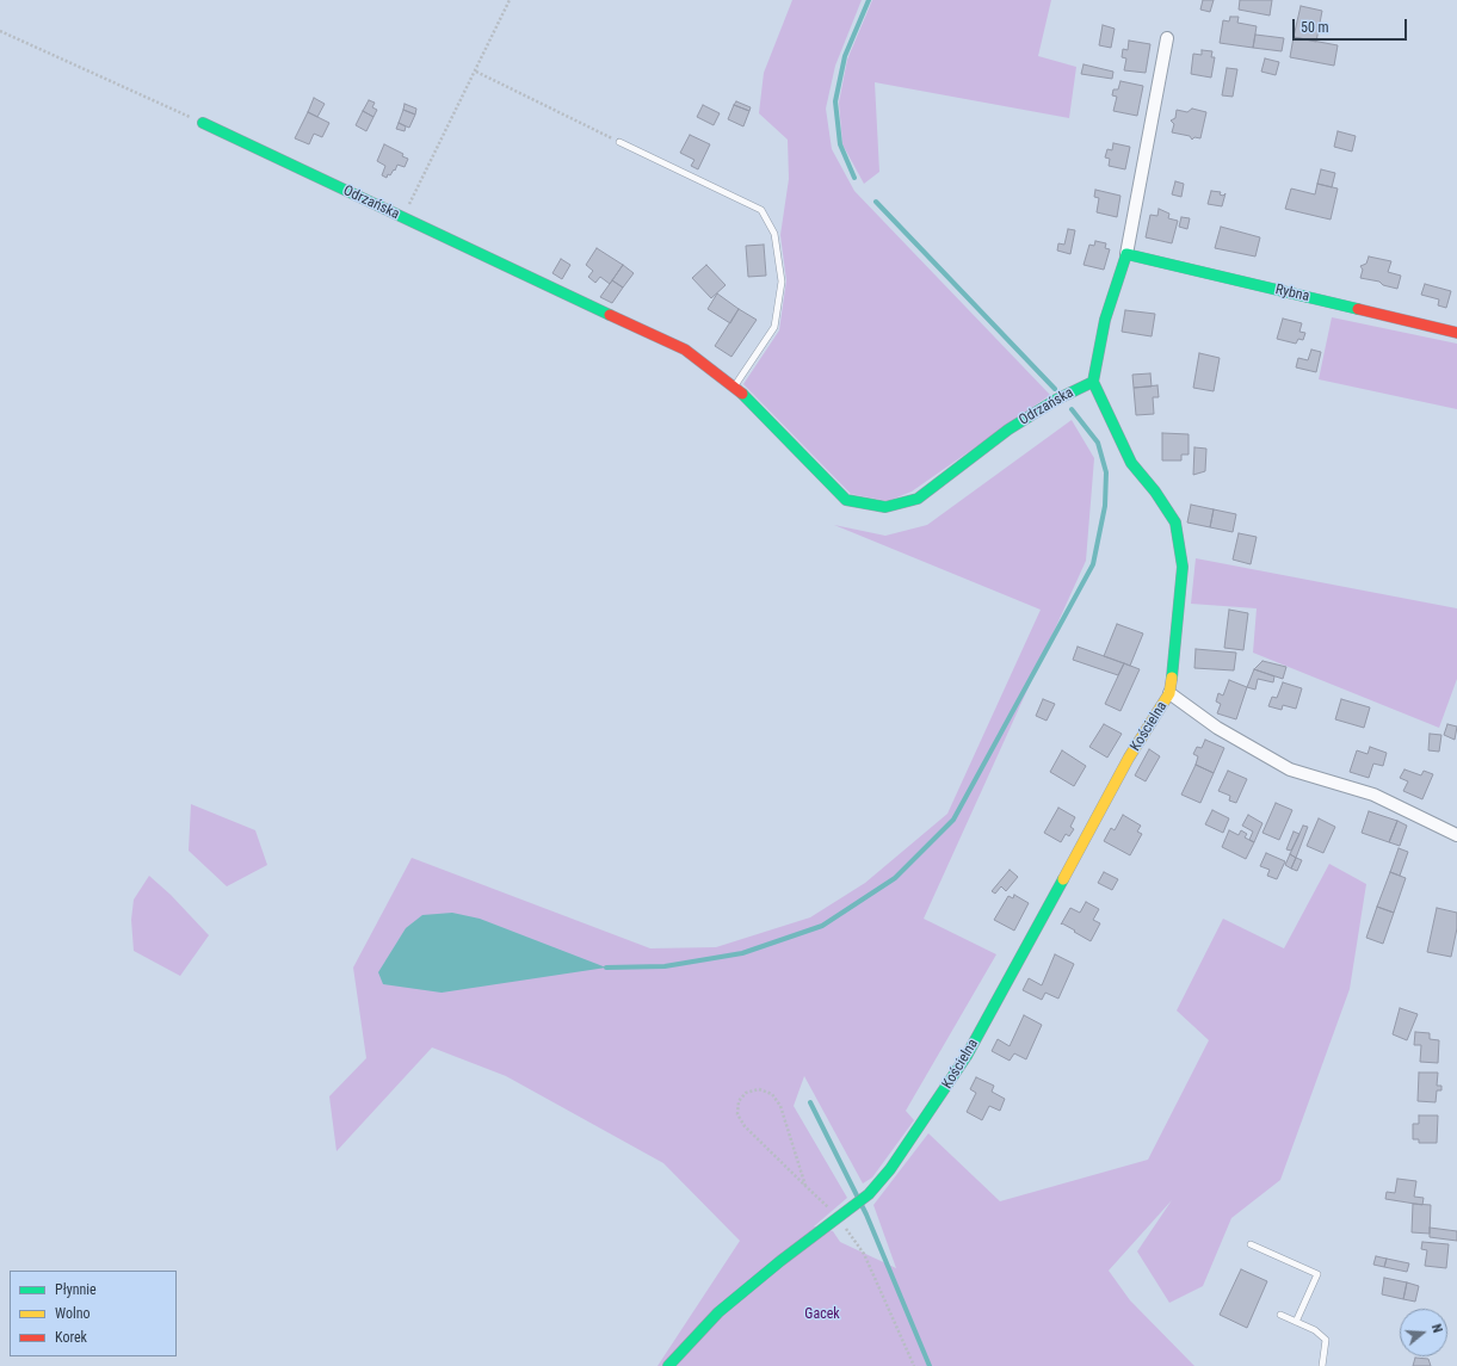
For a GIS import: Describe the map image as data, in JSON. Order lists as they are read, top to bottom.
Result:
{
  "streets": {
    "street": ["Odrzańska", "Rybna", "Kościelna"]
  },
  "parks": ["Gacek"],
  "legend": ["Płynnie", "Wolno", "Korek"],
  "scale_bar": "50 m",
  "north": "right"
}
